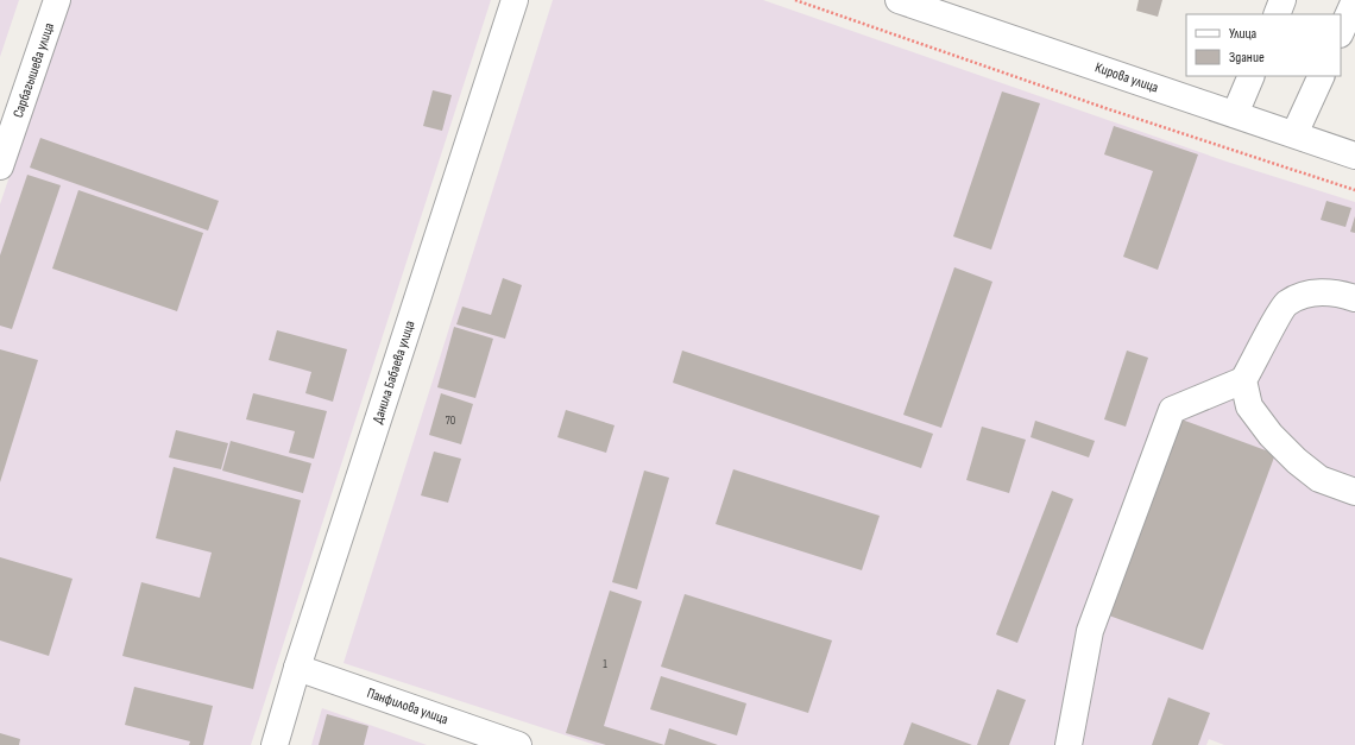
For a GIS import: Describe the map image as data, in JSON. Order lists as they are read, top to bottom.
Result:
{
  "streets": {
    "street": [
      "Сарбагышева улица",
      "Кирова улица",
      "Данила Бабаева улица",
      "Панфилова улица"
    ]
  },
  "crossings": [
    ["Данила Бабаева улица", "Панфилова улица"]
  ],
  "house_numbers": ["70", "1"],
  "legend": ["Улица", "Здание"]
}
